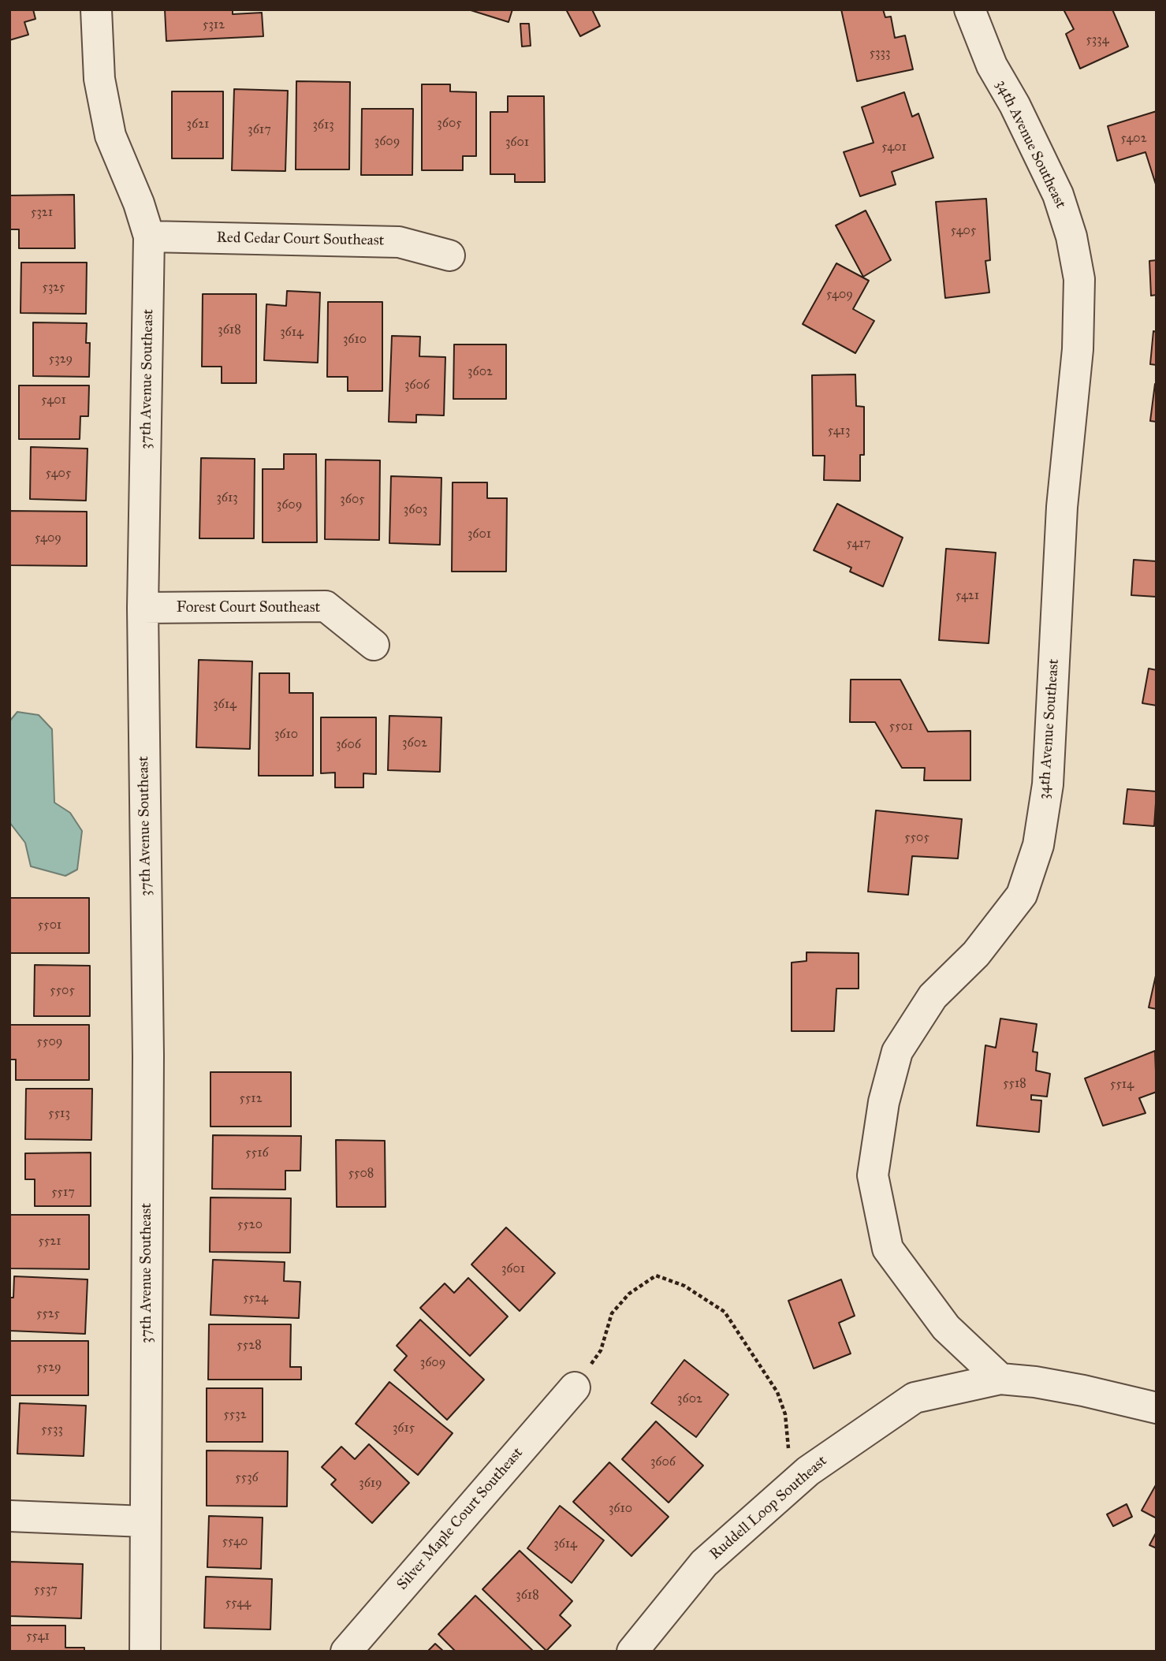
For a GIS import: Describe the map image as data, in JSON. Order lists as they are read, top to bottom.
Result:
{
  "streets": {
    "street": [
      "34th Avenue Southeast",
      "Red Cedar Court Southeast",
      "37th Avenue Southeast",
      "Forest Court Southeast",
      "Ruddell Loop Southeast",
      "Silver Maple Court Southeast"
    ]
  },
  "crossings": [
    ["34th Avenue Southeast", "Ruddell Loop Southeast"],
    ["Red Cedar Court Southeast", "37th Avenue Southeast"],
    ["37th Avenue Southeast", "Forest Court Southeast"]
  ],
  "house_numbers": [
    "5312",
    "5334",
    "5333",
    "3605",
    "3621",
    "3613",
    "3617",
    "5402",
    "3609",
    "3601",
    "5401",
    "5321",
    "5405",
    "5325",
    "5409",
    "3618",
    "3614",
    "3610",
    "5329",
    "3602",
    "3606",
    "5401",
    "5413",
    "5405",
    "3613",
    "3605",
    "3609",
    "3603",
    "3601",
    "5409",
    "5417",
    "5421",
    "3614",
    "5501",
    "3610",
    "3602",
    "3606",
    "5505",
    "5501",
    "5505",
    "5509",
    "5518",
    "5514",
    "5512",
    "5513",
    "5516",
    "5508",
    "5517",
    "5520",
    "5521",
    "3601",
    "5524",
    "5525",
    "5528",
    "3609",
    "5529",
    "3602",
    "5532",
    "3615",
    "5533",
    "3606",
    "5536",
    "3619",
    "3610",
    "5540",
    "3614",
    "5537",
    "3618",
    "5544",
    "5541"
  ]
}
